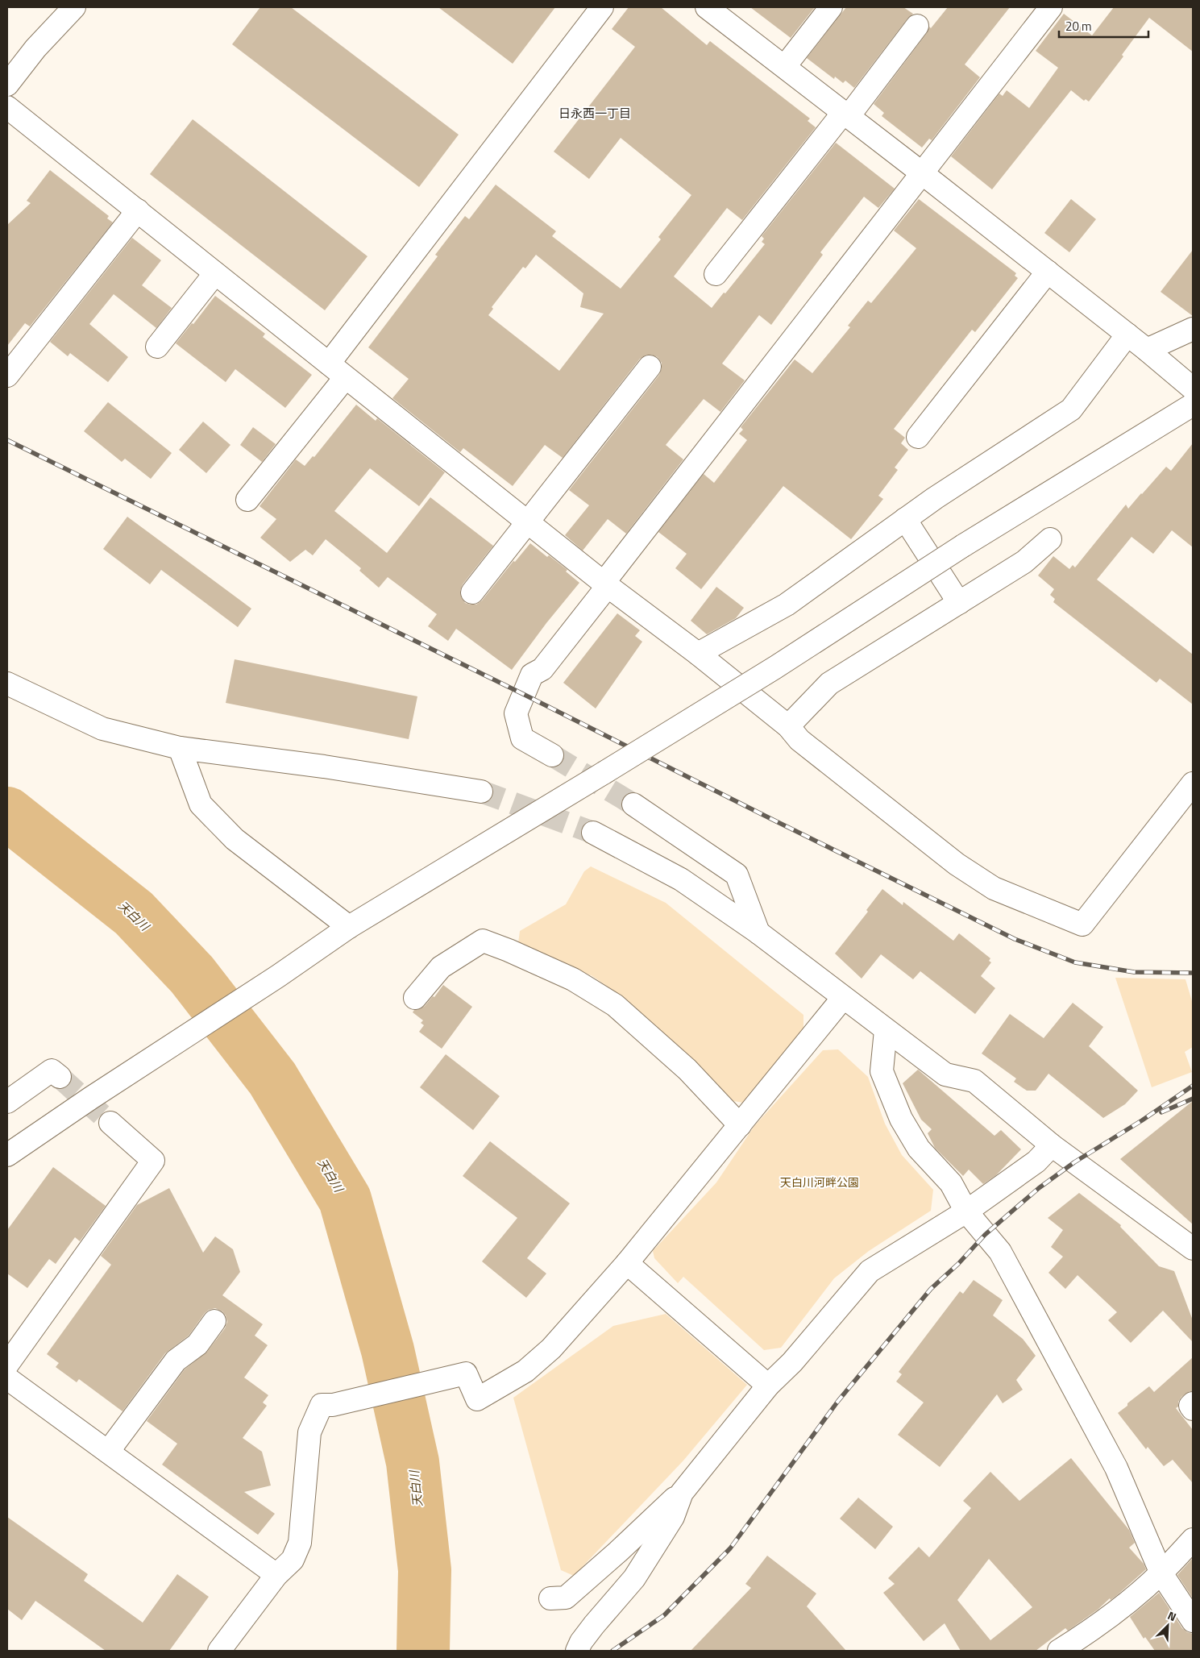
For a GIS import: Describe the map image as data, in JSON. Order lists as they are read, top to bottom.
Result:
{
  "districts": ["日永西一丁目"],
  "water": ["天白川"],
  "parks": ["天白川河畔公園"],
  "scale_bar": "20 m",
  "north": "top right"
}
